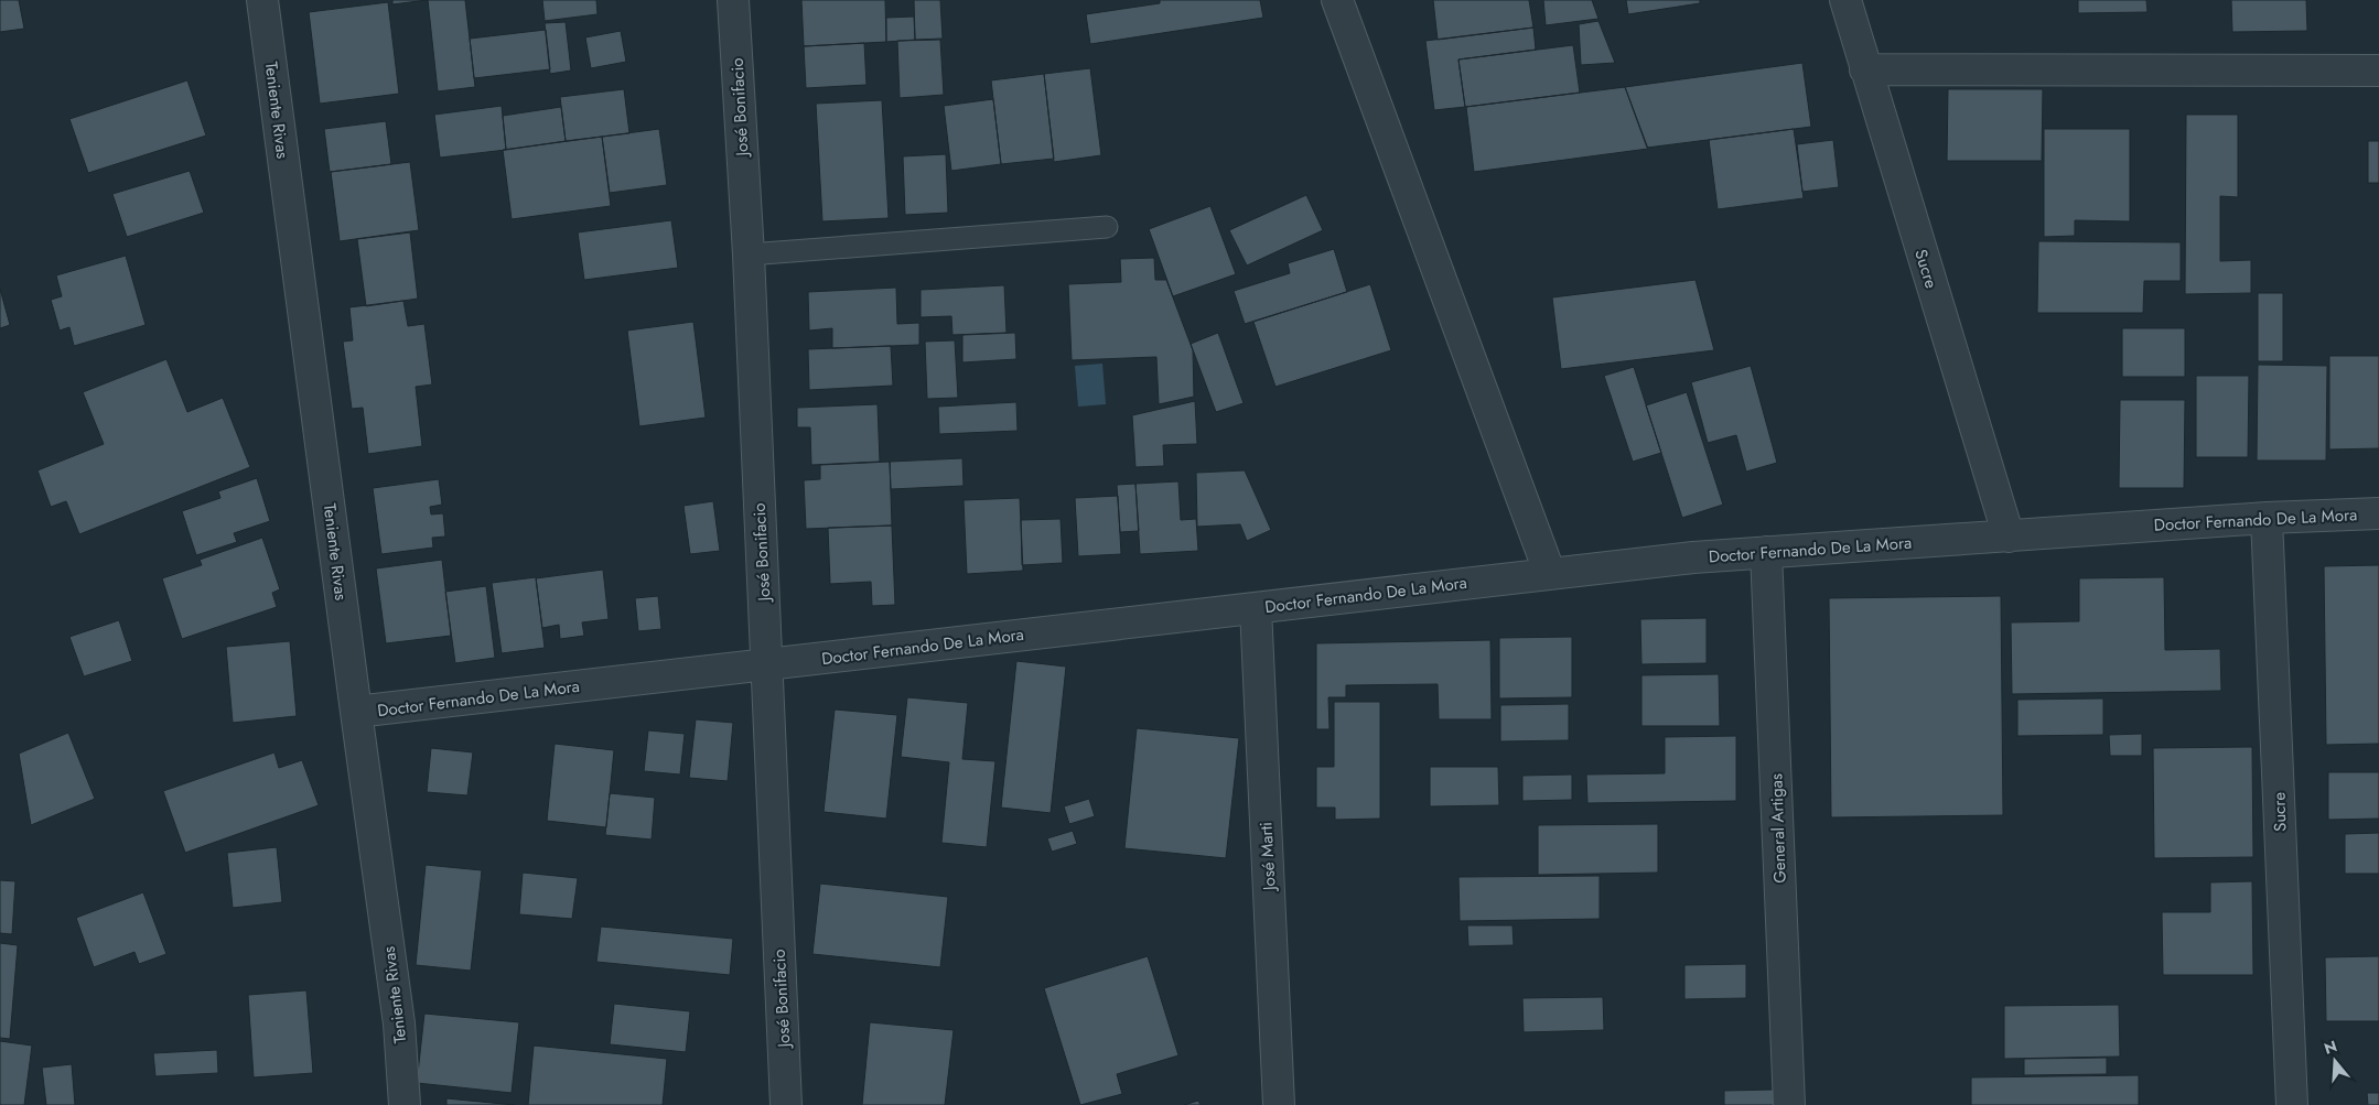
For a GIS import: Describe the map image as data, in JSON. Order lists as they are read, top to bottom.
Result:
{
  "streets": {
    "street": [
      "José Bonifacio",
      "Teniente Rivas",
      "Sucre",
      "Doctor Fernando De La Mora",
      "General Artigas",
      "José Marti"
    ]
  },
  "crossings": [
    ["José Bonifacio", "Doctor Fernando De La Mora"],
    ["Teniente Rivas", "Doctor Fernando De La Mora"],
    ["Sucre", "Doctor Fernando De La Mora"],
    ["Doctor Fernando De La Mora", "General Artigas"],
    ["Doctor Fernando De La Mora", "José Marti"]
  ],
  "north": "top"
}
